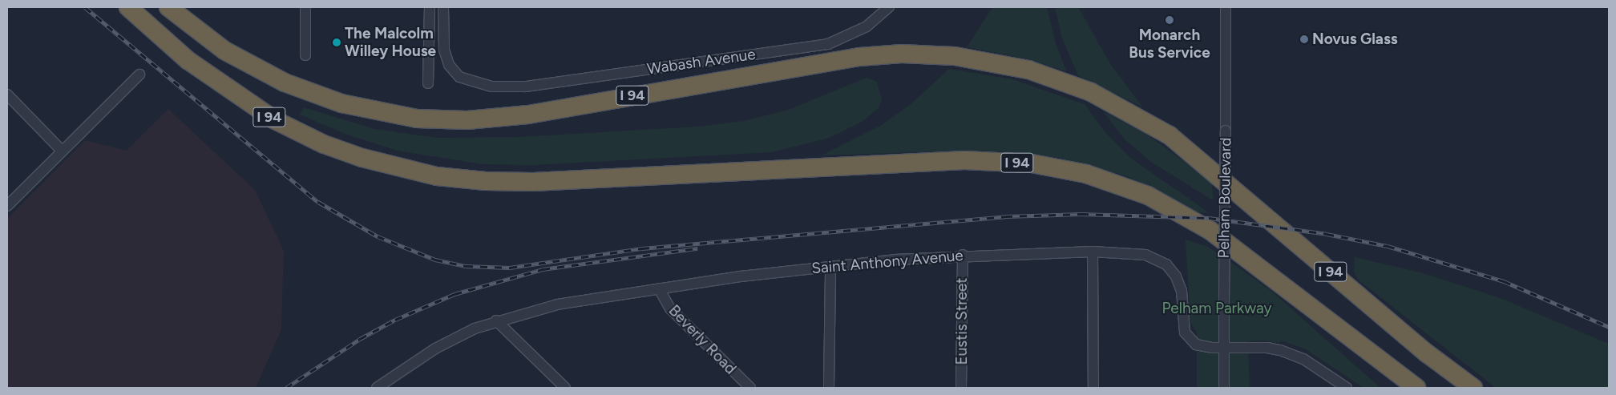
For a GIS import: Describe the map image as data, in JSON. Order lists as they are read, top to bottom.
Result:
{
  "streets": {
    "highway": ["I 94"],
    "street": [
      "Wabash Avenue",
      "Pelham Boulevard",
      "Saint Anthony Avenue",
      "Eustis Street",
      "Beverly Road"
    ]
  },
  "crossings": [
    ["Pelham Boulevard", "Saint Anthony Avenue"],
    ["Saint Anthony Avenue", "Eustis Street"],
    ["Saint Anthony Avenue", "Beverly Road"]
  ],
  "parks": ["Pelham Parkway"],
  "places": ["Monarch Bus Service", "Novus Glass", "The Malcolm Willey House"]
}
